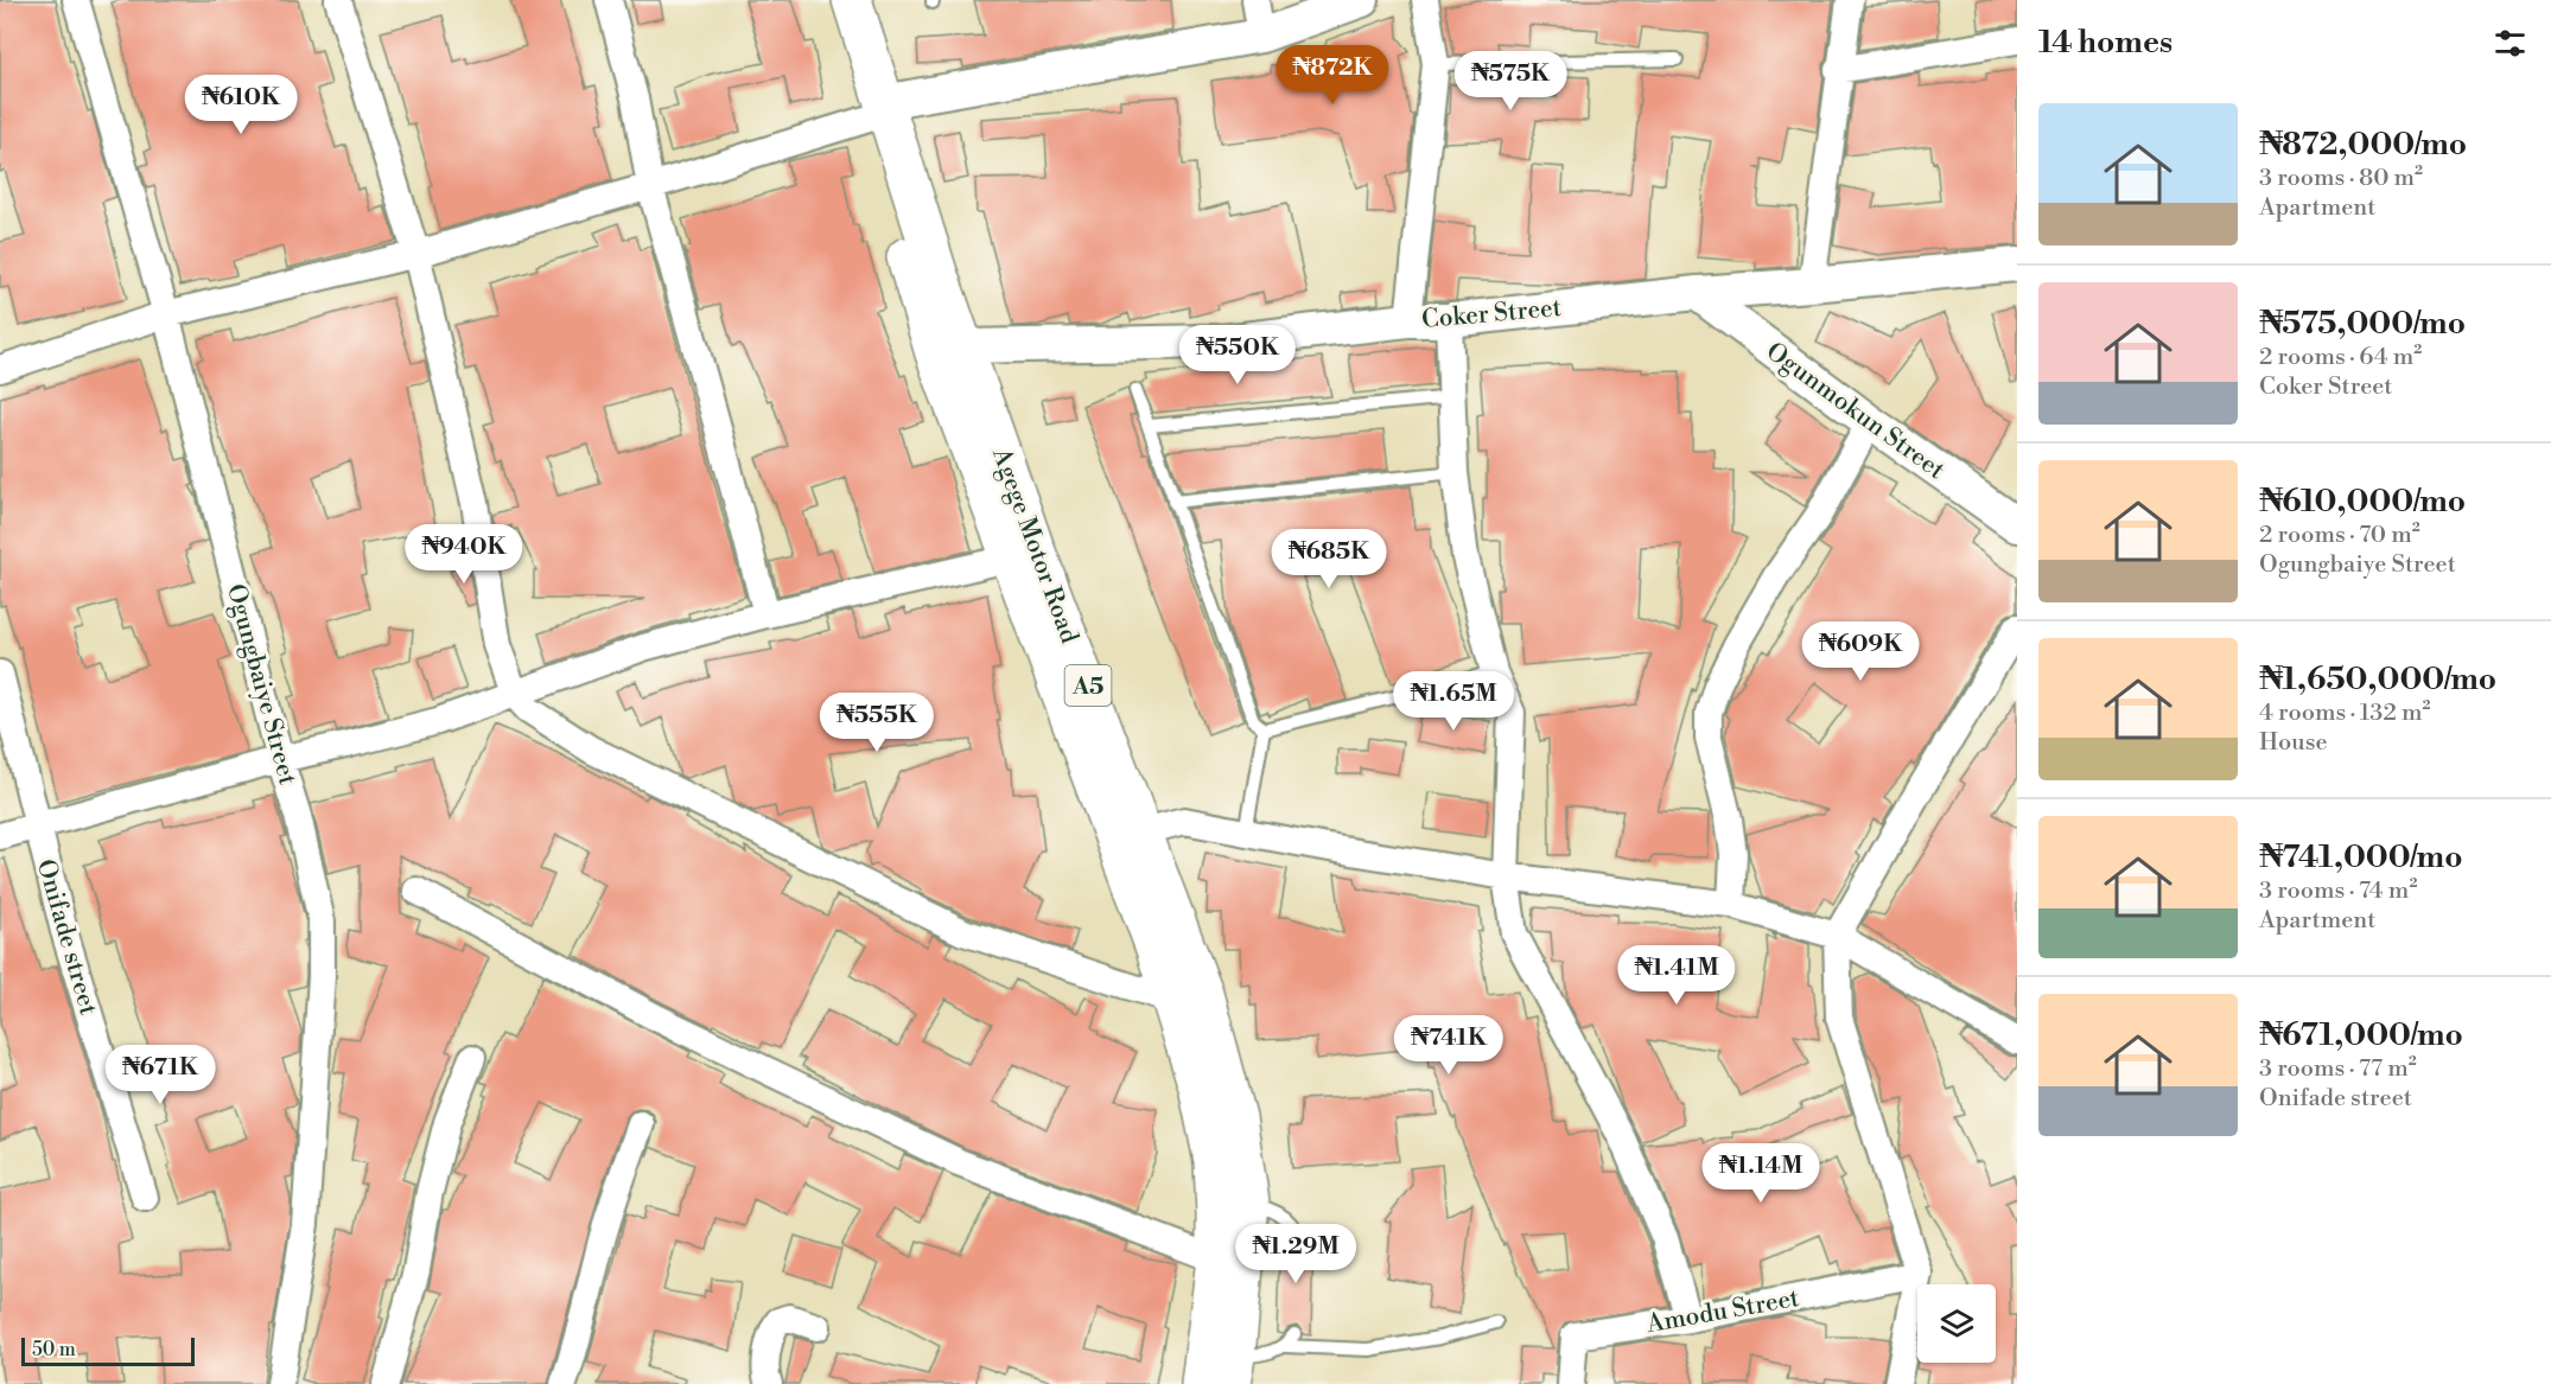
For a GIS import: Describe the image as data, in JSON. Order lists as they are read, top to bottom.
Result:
{
  "streets": {
    "highway": ["Agege Motor Road", "A5"],
    "street": [
      "Coker Street",
      "Ogunmokun Street",
      "Ogungbaiye Street",
      "Onifade street",
      "Amodu Street"
    ]
  },
  "crossings": [
    ["Coker Street", "Ogunmokun Street"],
    ["Coker Street", "Agege Motor Road"]
  ],
  "scale_bar": "50 m",
  "page": {
    "heading": "14 homes",
    "price": [
      "₦872K",
      "₦575K",
      "₦610K",
      "₦550K",
      "₦940K",
      "₦685K",
      "₦609K",
      "₦1.65M",
      "₦555K",
      "₦1.41M",
      "₦741K",
      "₦671K",
      "₦1.14M",
      "₦1.29M"
    ],
    "list": [
      {
        "name": "₦872,000/mo",
        "note": "3 rooms · 80 m² · Apartment"
      },
      {
        "name": "₦575,000/mo",
        "note": "2 rooms · 64 m² · Coker Street"
      },
      {
        "name": "₦610,000/mo",
        "note": "2 rooms · 70 m² · Ogungbaiye Street"
      },
      {
        "name": "₦1,650,000/mo",
        "note": "4 rooms · 132 m² · House"
      },
      {
        "name": "₦741,000/mo",
        "note": "3 rooms · 74 m² · Apartment"
      },
      {
        "name": "₦671,000/mo",
        "note": "3 rooms · 77 m² · Onifade street"
      }
    ],
    "scale": "50 m"
  }
}
